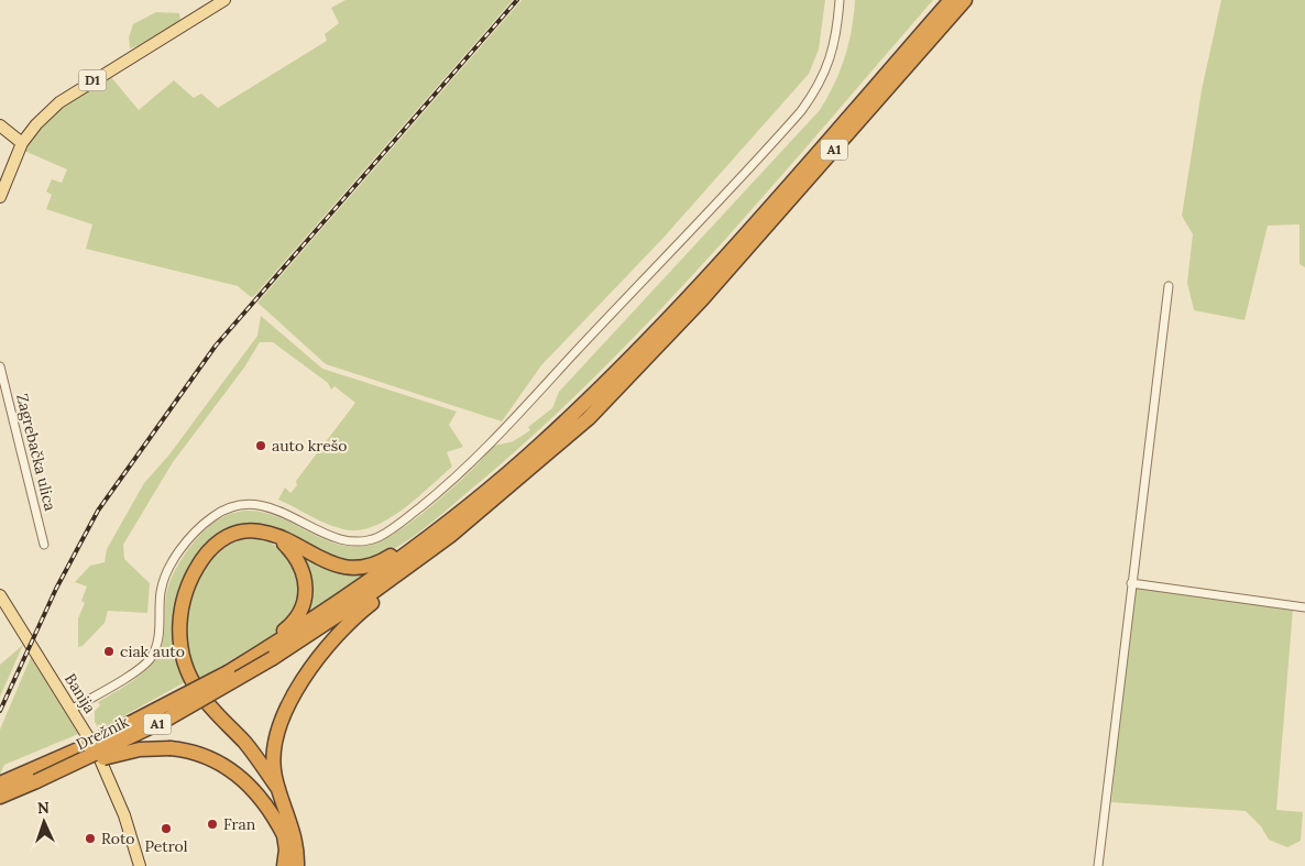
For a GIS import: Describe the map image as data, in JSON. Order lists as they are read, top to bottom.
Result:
{
  "streets": {
    "highway": ["A1", "Drežnik"],
    "main road": ["D1", "Banija"],
    "street": ["Zagrebačka ulica"]
  },
  "crossings": [
    ["A1", "Drežnik"]
  ],
  "places": [
    "auto krešo",
    "ciak auto",
    "Fran",
    "Petrol",
    "Roto"
  ],
  "north": "top"
}
